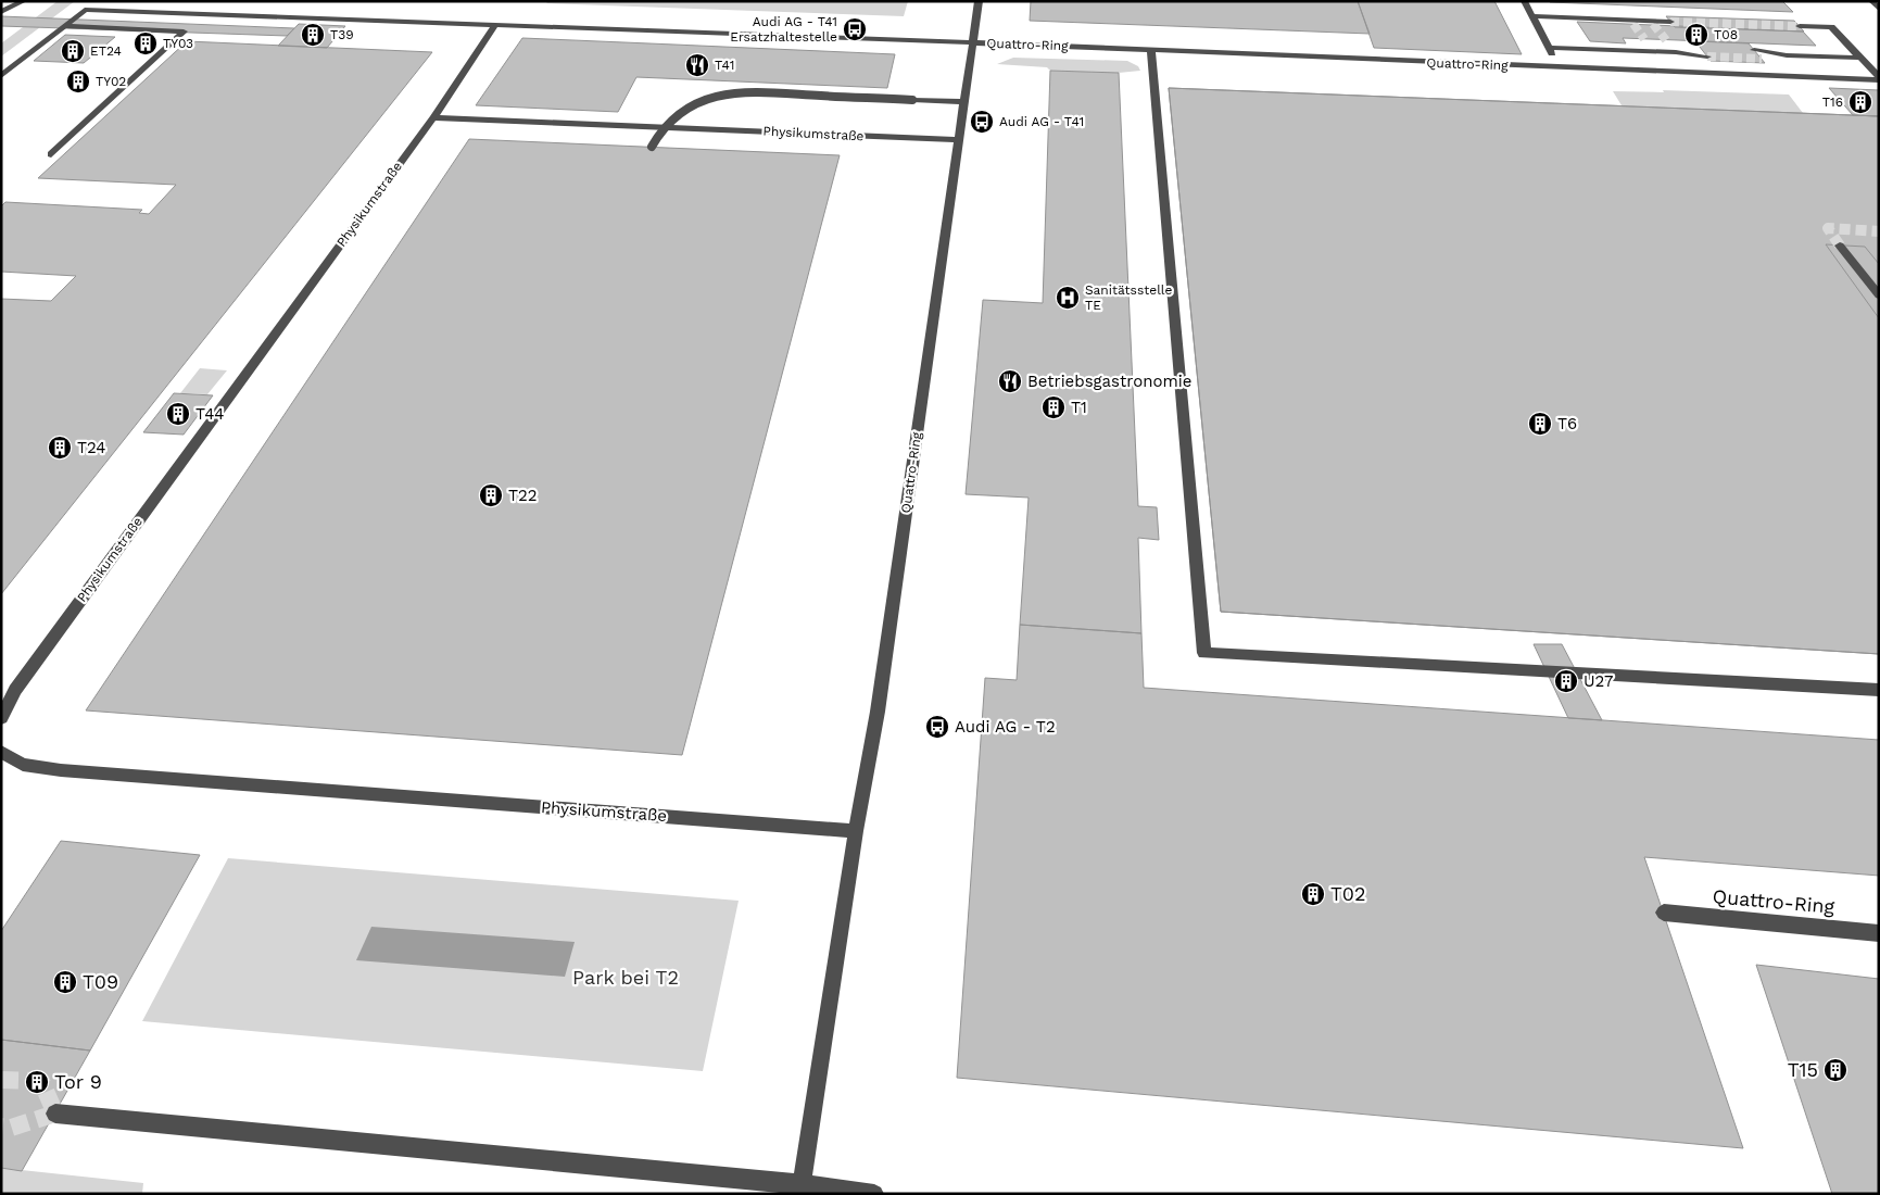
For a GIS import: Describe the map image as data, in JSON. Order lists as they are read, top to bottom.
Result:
{
  "streets": {
    "street": ["Quattro-Ring", "Physikumstraße"]
  },
  "crossings": [
    ["Quattro-Ring", "Physikumstraße"]
  ],
  "parks": ["Park bei T2"],
  "places": {
    "bus stop": ["Audi AG - T41 Ersatzhaltestelle", "Audi AG - T41", "Audi AG - T2"],
    "building": [
      "T39",
      "T08",
      "TY03",
      "ET24",
      "TY02",
      "T16",
      "T1",
      "T44",
      "T6",
      "T24",
      "T22",
      "U27",
      "T02",
      "T09",
      "T15",
      "Tor 9"
    ],
    "restaurant": ["T41", "Betriebsgastronomie"],
    "hospital": ["Sanitätsstelle TE"]
  }
}
